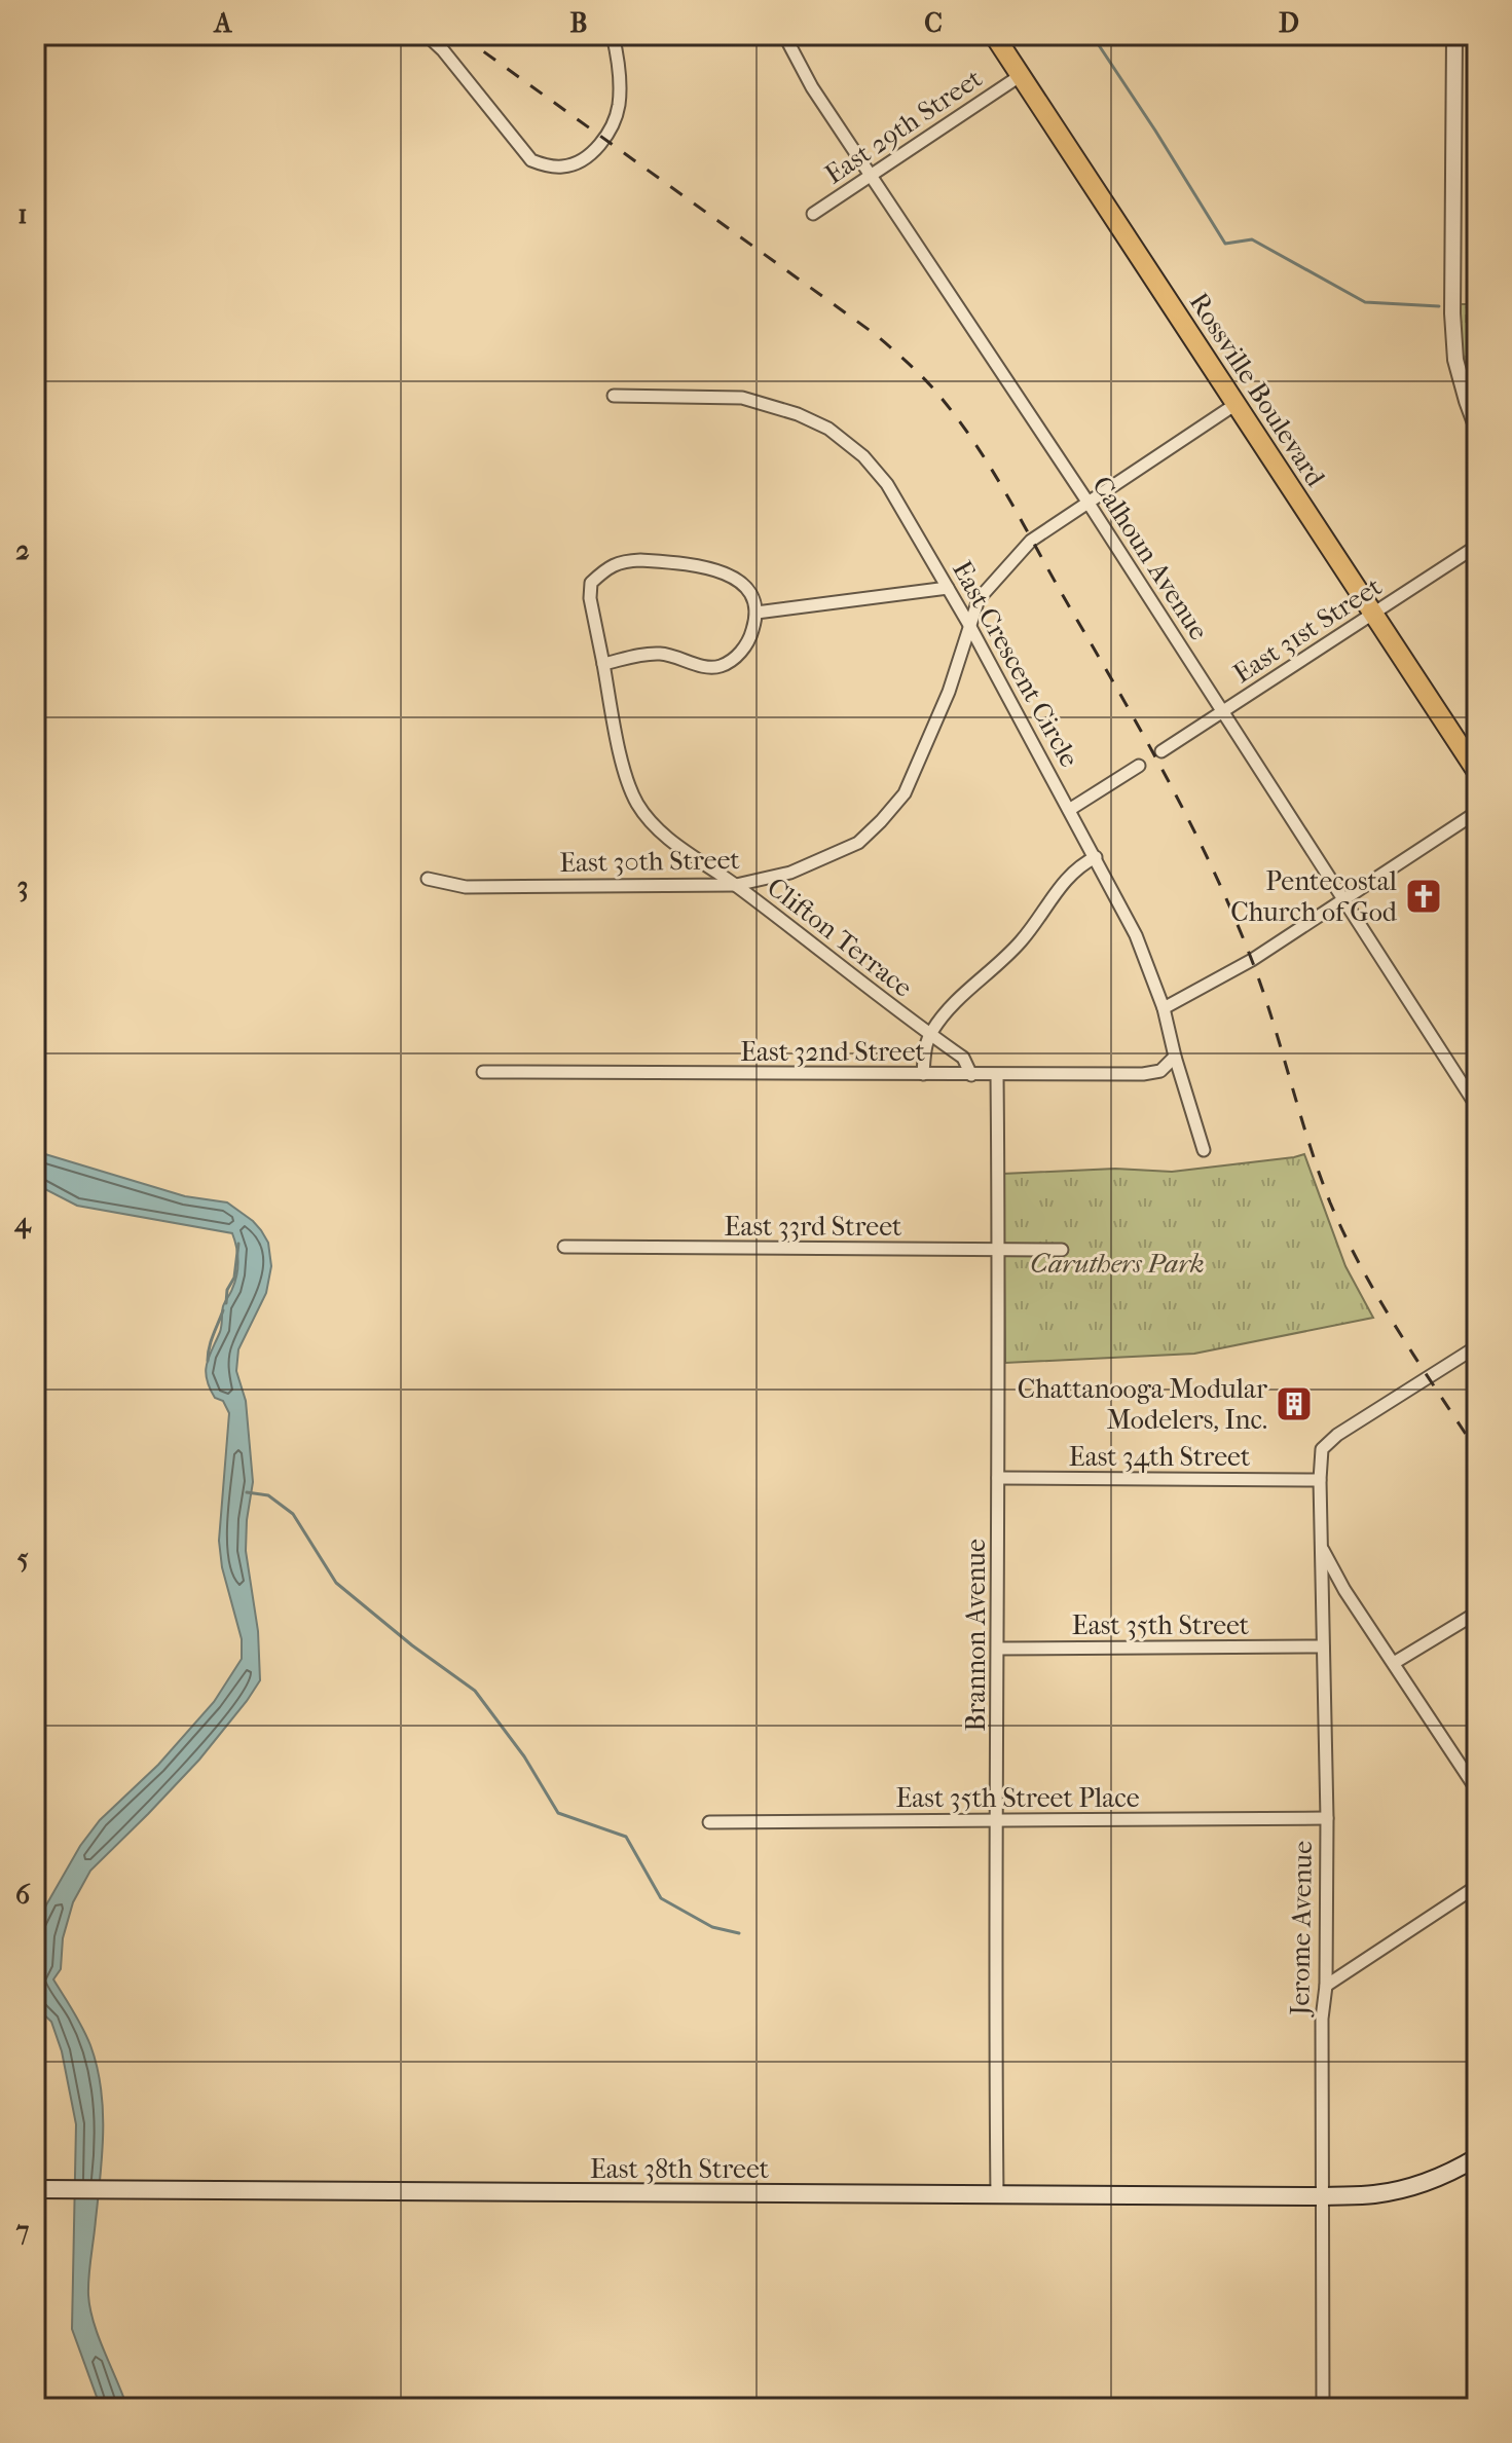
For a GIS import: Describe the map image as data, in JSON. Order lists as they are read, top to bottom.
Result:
{
  "streets": {
    "highway": ["Rossville Boulevard"],
    "main road": ["East 38th Street"],
    "street": [
      "East 29th Street",
      "Calhoun Avenue",
      "East 31st Street",
      "East Crescent Circle",
      "East 30th Street",
      "Clifton Terrace",
      "East 32nd Street",
      "East 33rd Street",
      "East 34th Street",
      "East 35th Street",
      "Brannon Avenue",
      "East 35th Street Place",
      "Jerome Avenue"
    ]
  },
  "crossings": [
    ["East 29th Street", "Rossville Boulevard"],
    ["East 29th Street", "Calhoun Avenue"],
    ["Rossville Boulevard", "East 31st Street"],
    ["Rossville Boulevard", "East 30th Street"],
    ["Calhoun Avenue", "East 31st Street"],
    ["Calhoun Avenue", "East 30th Street"],
    ["East Crescent Circle", "East 30th Street"],
    ["East Crescent Circle", "East 32nd Street"],
    ["East 30th Street", "Clifton Terrace"],
    ["Clifton Terrace", "East 32nd Street"],
    ["East 32nd Street", "Brannon Avenue"],
    ["East 33rd Street", "Brannon Avenue"],
    ["East 34th Street", "Brannon Avenue"],
    ["East 34th Street", "Jerome Avenue"],
    ["East 35th Street", "Brannon Avenue"],
    ["East 35th Street", "Jerome Avenue"],
    ["Brannon Avenue", "East 35th Street Place"],
    ["Brannon Avenue", "East 38th Street"],
    ["East 35th Street Place", "Jerome Avenue"],
    ["Jerome Avenue", "East 38th Street"]
  ],
  "parks": ["Caruthers Park"],
  "places": {
    "church": ["Pentecostal Church of God"],
    "building": ["Chattanooga Modular Modelers, Inc."]
  },
  "grid": {
    "columns": [
      "A",
      "B",
      "C",
      "D"
    ],
    "rows": [
      "1",
      "2",
      "3",
      "4",
      "5",
      "6",
      "7"
    ]
  }
}
